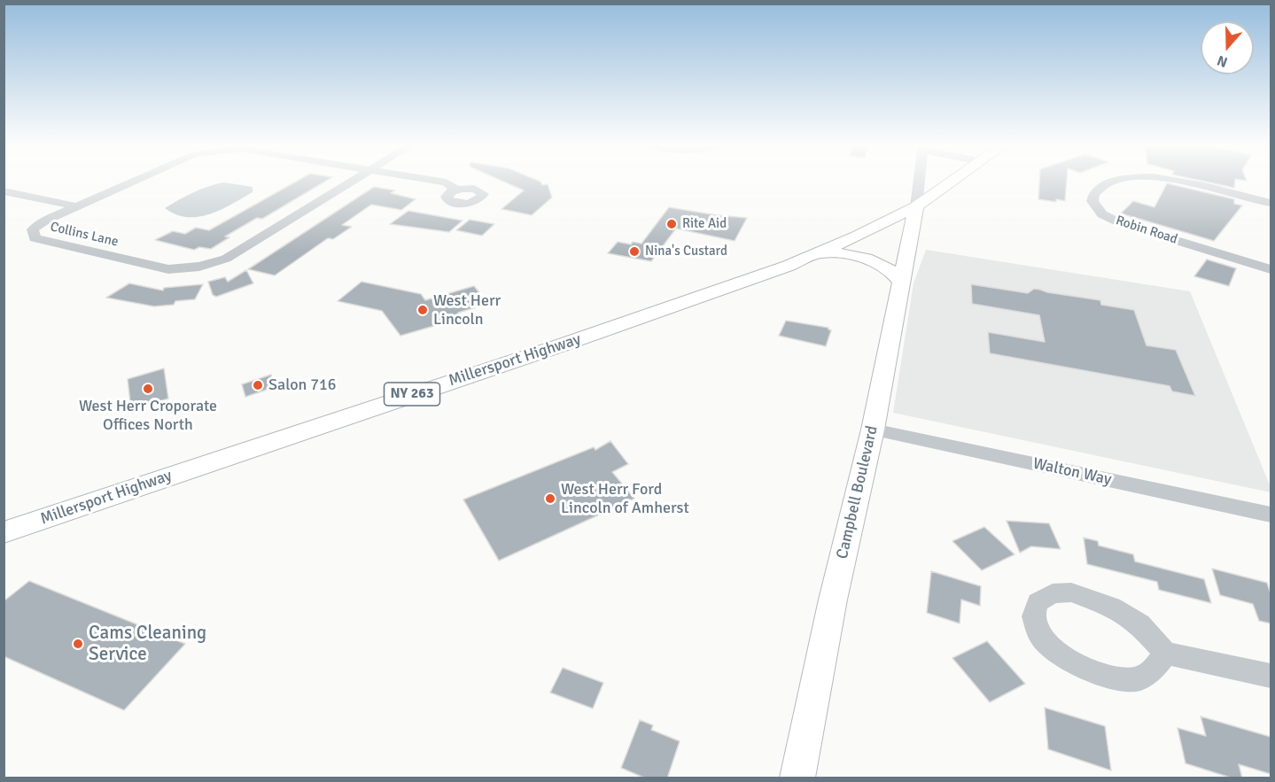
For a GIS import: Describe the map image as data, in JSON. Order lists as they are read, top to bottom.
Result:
{
  "streets": {
    "main road": ["Millersport Highway", "NY 263", "Campbell Boulevard"],
    "street": ["Robin Road", "Collins Lane", "Walton Way"]
  },
  "crossings": [
    ["Millersport Highway", "Campbell Boulevard"],
    ["Walton Way", "Campbell Boulevard"]
  ],
  "places": [
    "Rite Aid",
    "Nina's Custard",
    "West Herr Lincoln",
    "Salon 716",
    "West Herr Croporate Offices North",
    "West Herr Ford Lincoln of Amherst",
    "Cams Cleaning Service"
  ],
  "north": "bottom"
}
